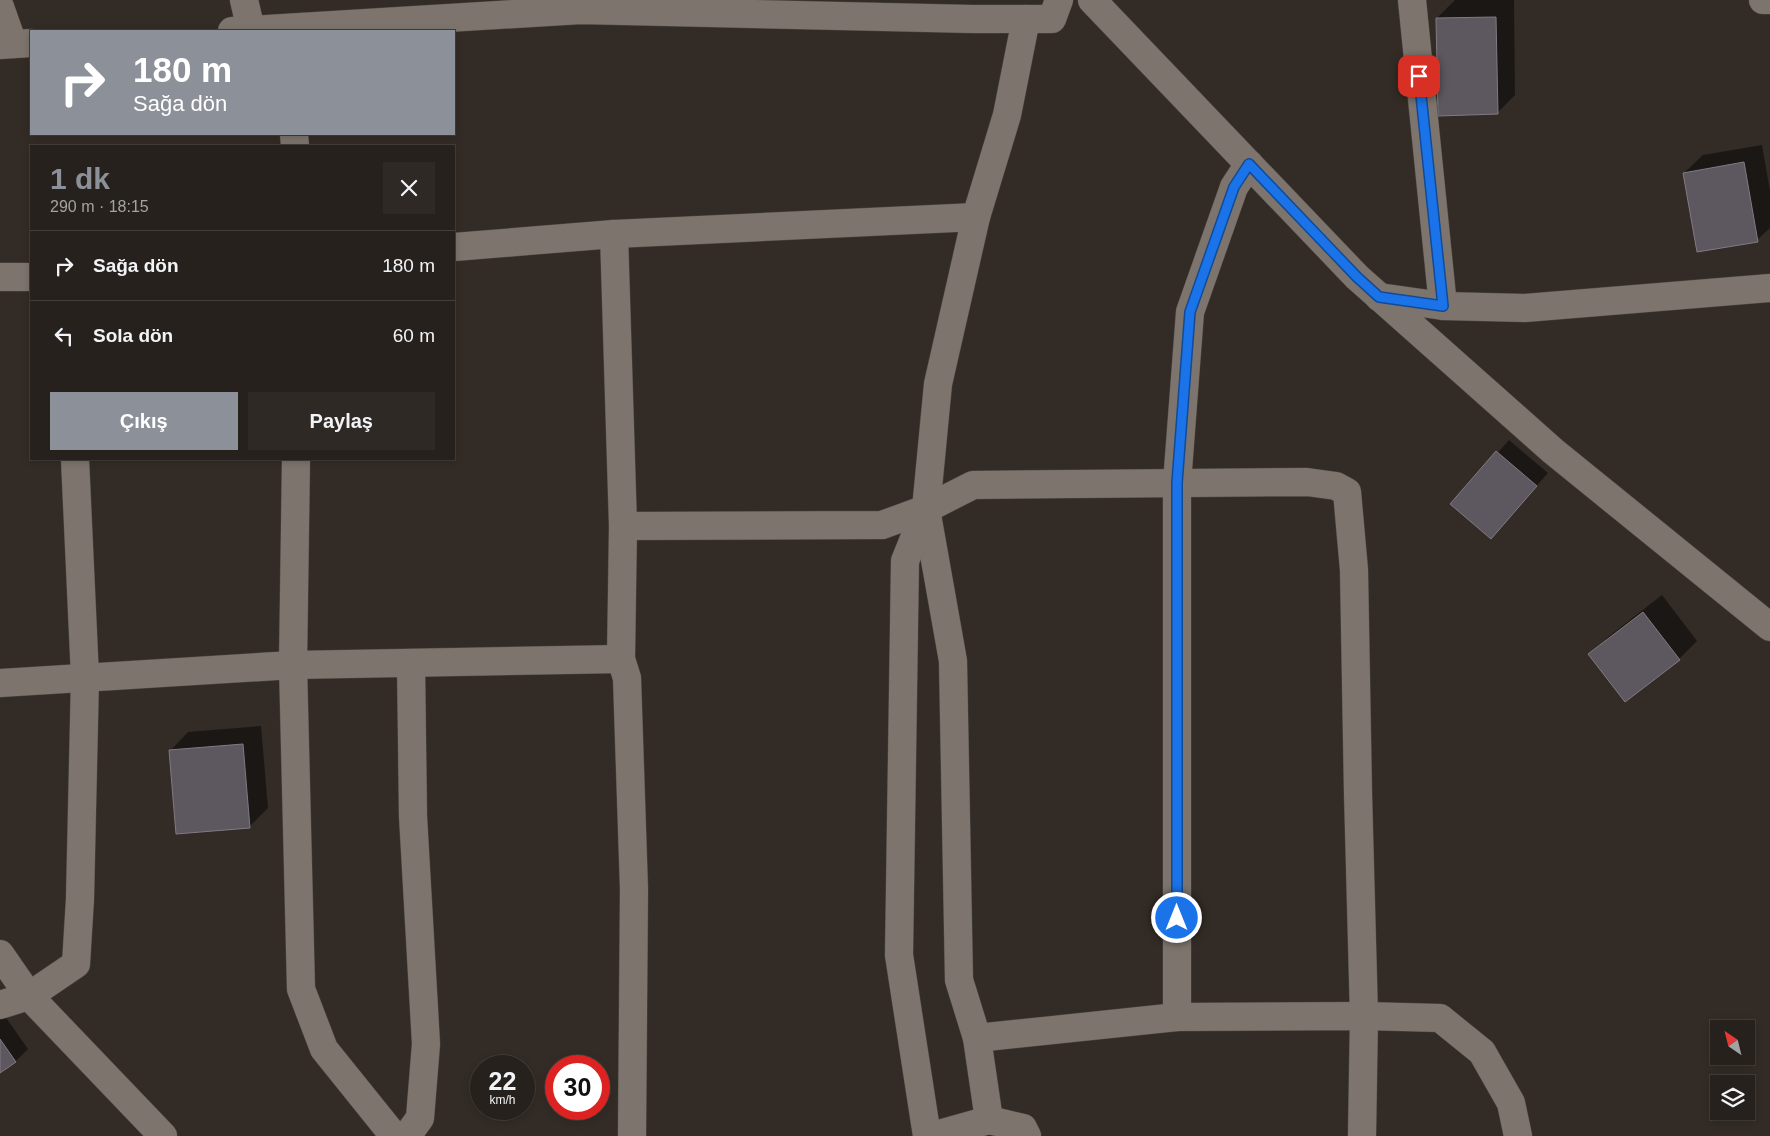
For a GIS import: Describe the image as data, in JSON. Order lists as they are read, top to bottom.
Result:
{
  "north": "top left",
  "page": {
    "turn": ["180 m", "Sağa dön"],
    "heading": ["1 dk", "290 m · 18:15"],
    "list": [
      {
        "name": "Sağa dön",
        "value": "180 m"
      },
      {
        "name": "Sola dön",
        "value": "60 m"
      }
    ],
    "buttons": ["Çıkış", "Paylaş"],
    "speed": "22 km/h",
    "limit": "30"
  }
}
